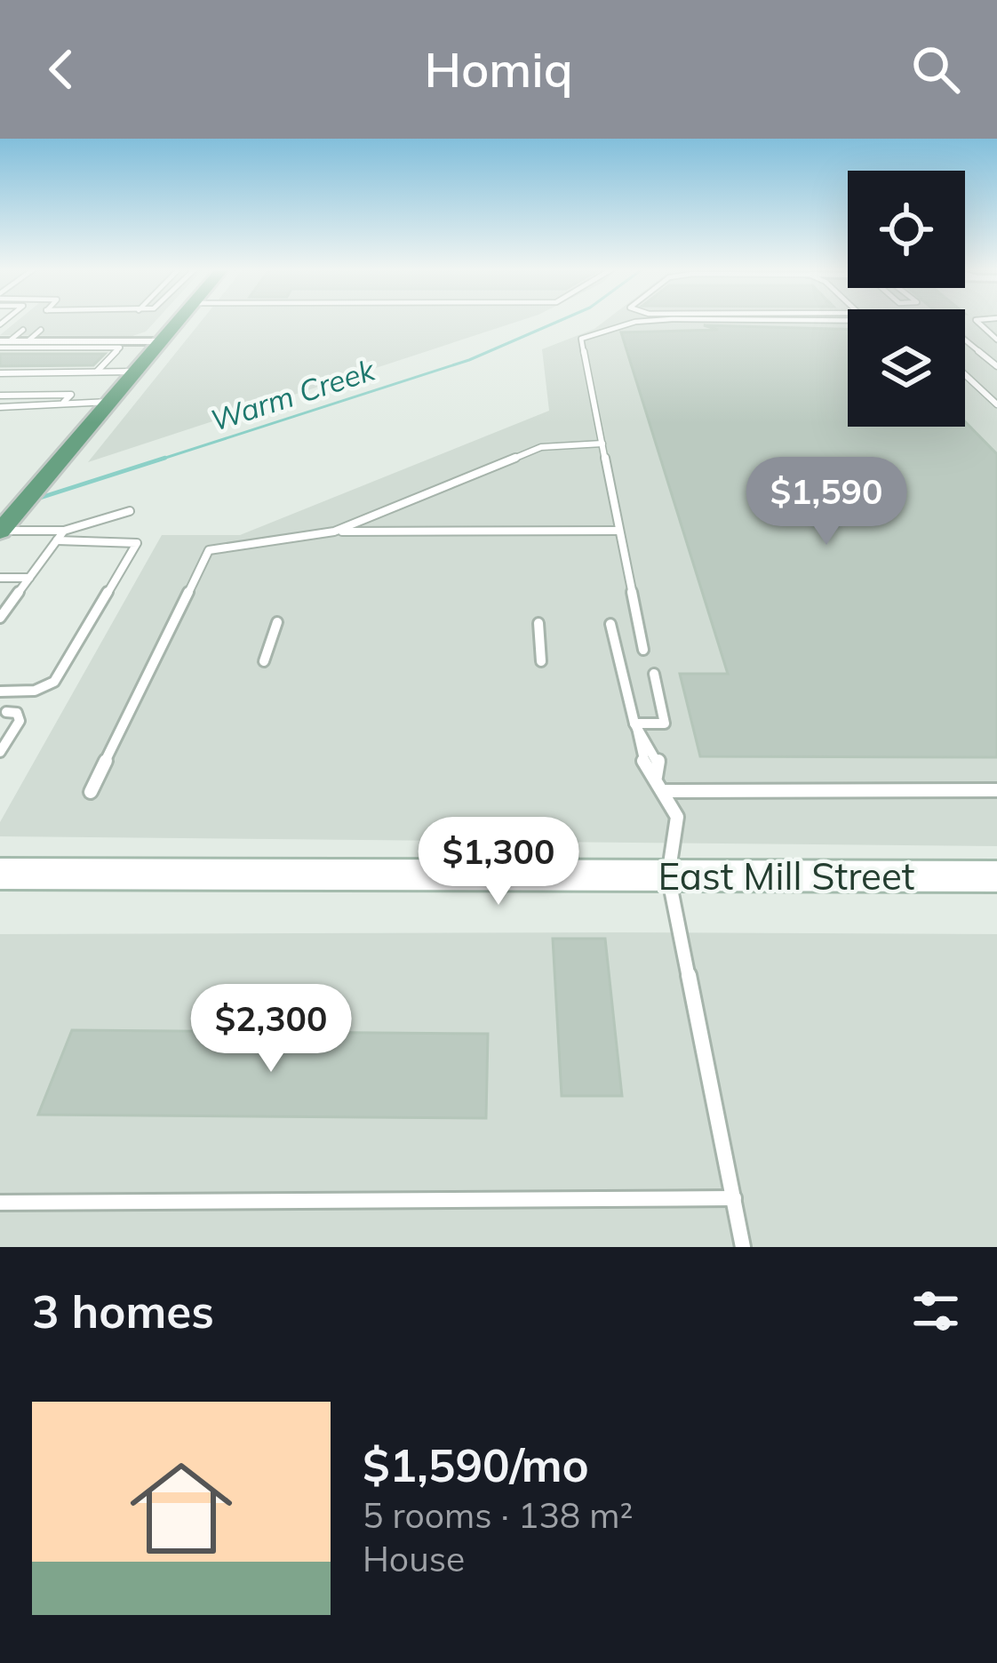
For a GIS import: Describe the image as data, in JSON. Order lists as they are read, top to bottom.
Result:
{
  "streets": {
    "main road": ["East Mill Street"]
  },
  "water": ["Warm Creek"],
  "page": {
    "header": "Homiq",
    "price": ["$1,590", "$1,300", "$2,300"],
    "heading": "3 homes",
    "list": [
      {
        "name": "$1,590/mo",
        "note": "5 rooms · 138 m² · House"
      }
    ]
  }
}
